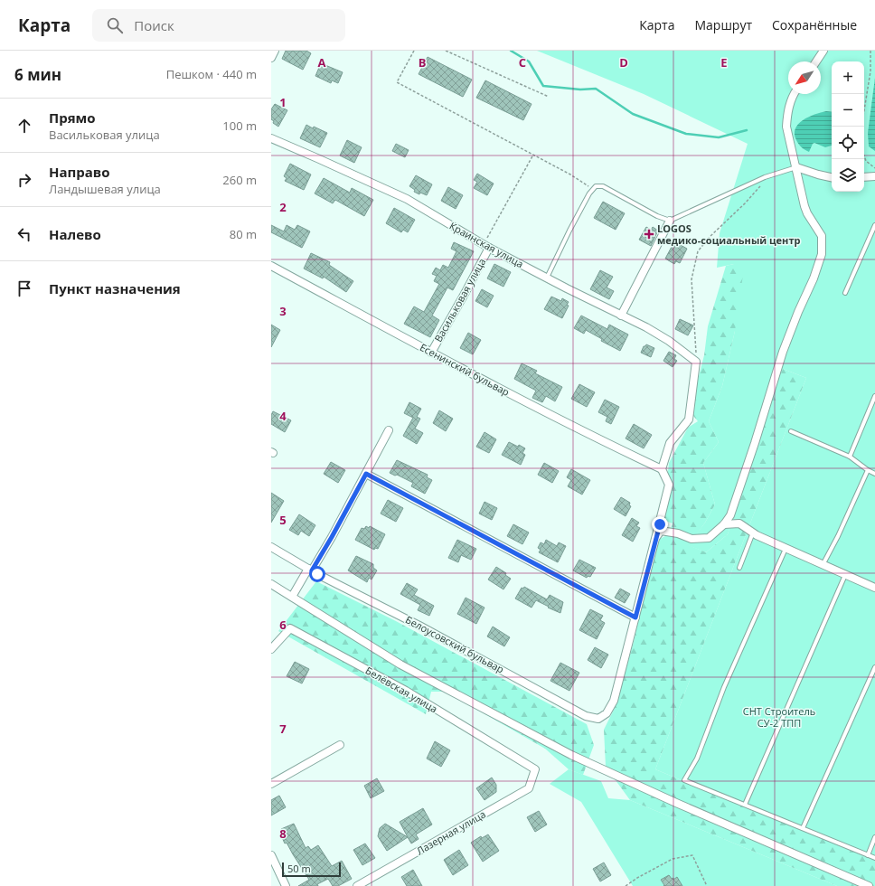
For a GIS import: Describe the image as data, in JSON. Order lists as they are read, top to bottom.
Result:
{
  "streets": {
    "street": [
      "Краинская улица",
      "Васильковая улица",
      "Есенинский бульвар",
      "Белоусовский бульвар",
      "Белёвская улица",
      "Лазерная улица"
    ]
  },
  "crossings": [
    ["Краинская улица", "Васильковая улица"],
    ["Васильковая улица", "Есенинский бульвар"],
    ["Белёвская улица", "Лазерная улица"]
  ],
  "parks": ["СНТ Строитель СУ-2 ТПП"],
  "places": {
    "health": ["LOGOS медико-социальный центр"]
  },
  "scale_bar": "50 m",
  "north": "bottom left",
  "page": {
    "header": "Карта",
    "search": "Поиск",
    "nav": ["Карта", "Маршрут", "Сохранённые"],
    "heading": ["6 мин", "Пешком · 440 m"],
    "map_buttons": ["+", "−"],
    "list": [
      ["Прямо", "Васильковая улица", "100 m"],
      ["Направо", "Ландышевая улица", "260 m"],
      ["Налево", "80 m"],
      "Пункт назначения"
    ],
    "scale": "50 m"
  },
  "grid": {
    "columns": [
      "A",
      "B",
      "C",
      "D",
      "E"
    ],
    "rows": [
      "1",
      "2",
      "3",
      "4",
      "5",
      "6",
      "7",
      "8"
    ]
  }
}
